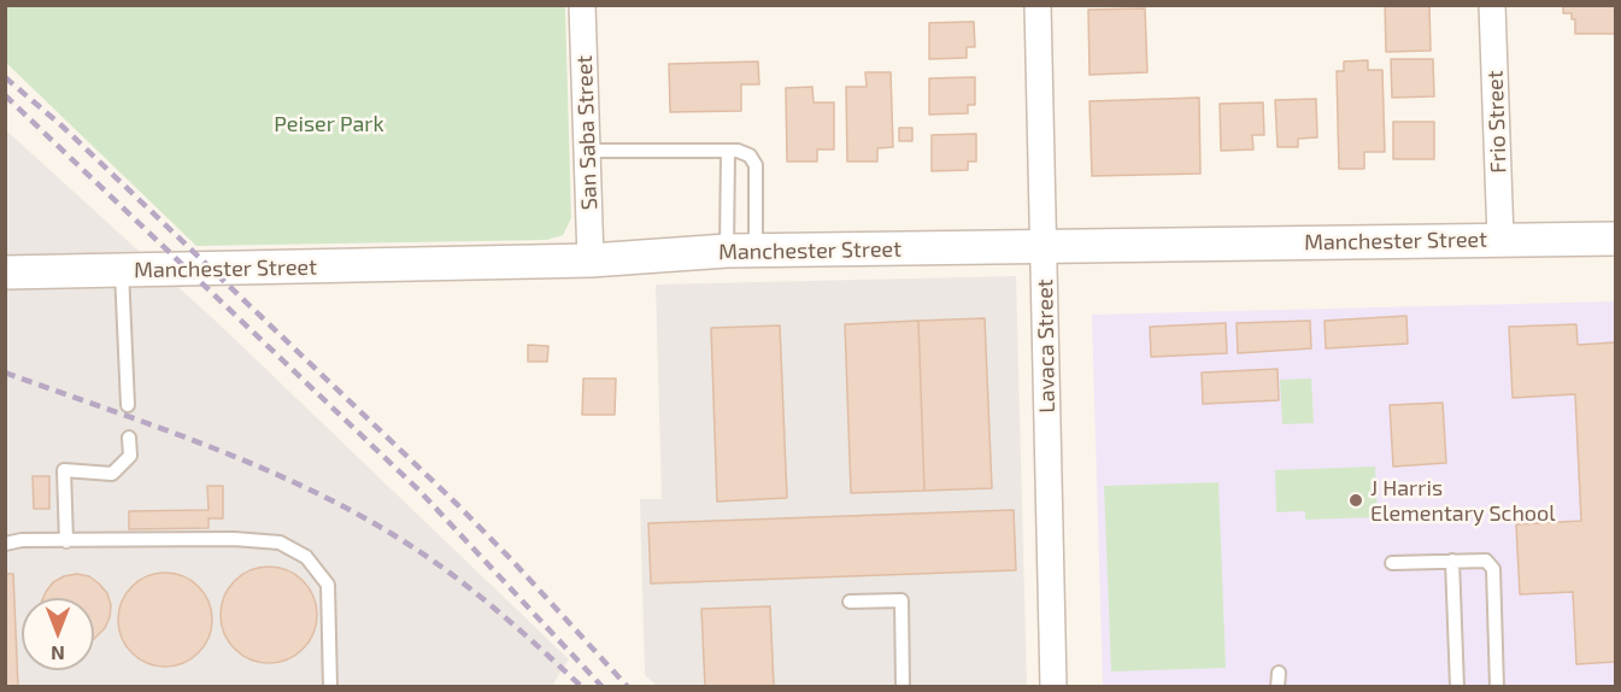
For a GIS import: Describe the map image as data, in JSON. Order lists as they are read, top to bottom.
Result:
{
  "streets": {
    "street": [
      "Frio Street",
      "San Saba Street",
      "Manchester Street",
      "Lavaca Street"
    ]
  },
  "crossings": [
    ["Frio Street", "Manchester Street"],
    ["San Saba Street", "Manchester Street"],
    ["Manchester Street", "Lavaca Street"]
  ],
  "parks": ["Peiser Park"],
  "places": ["J Harris Elementary School"],
  "north": "bottom"
}
